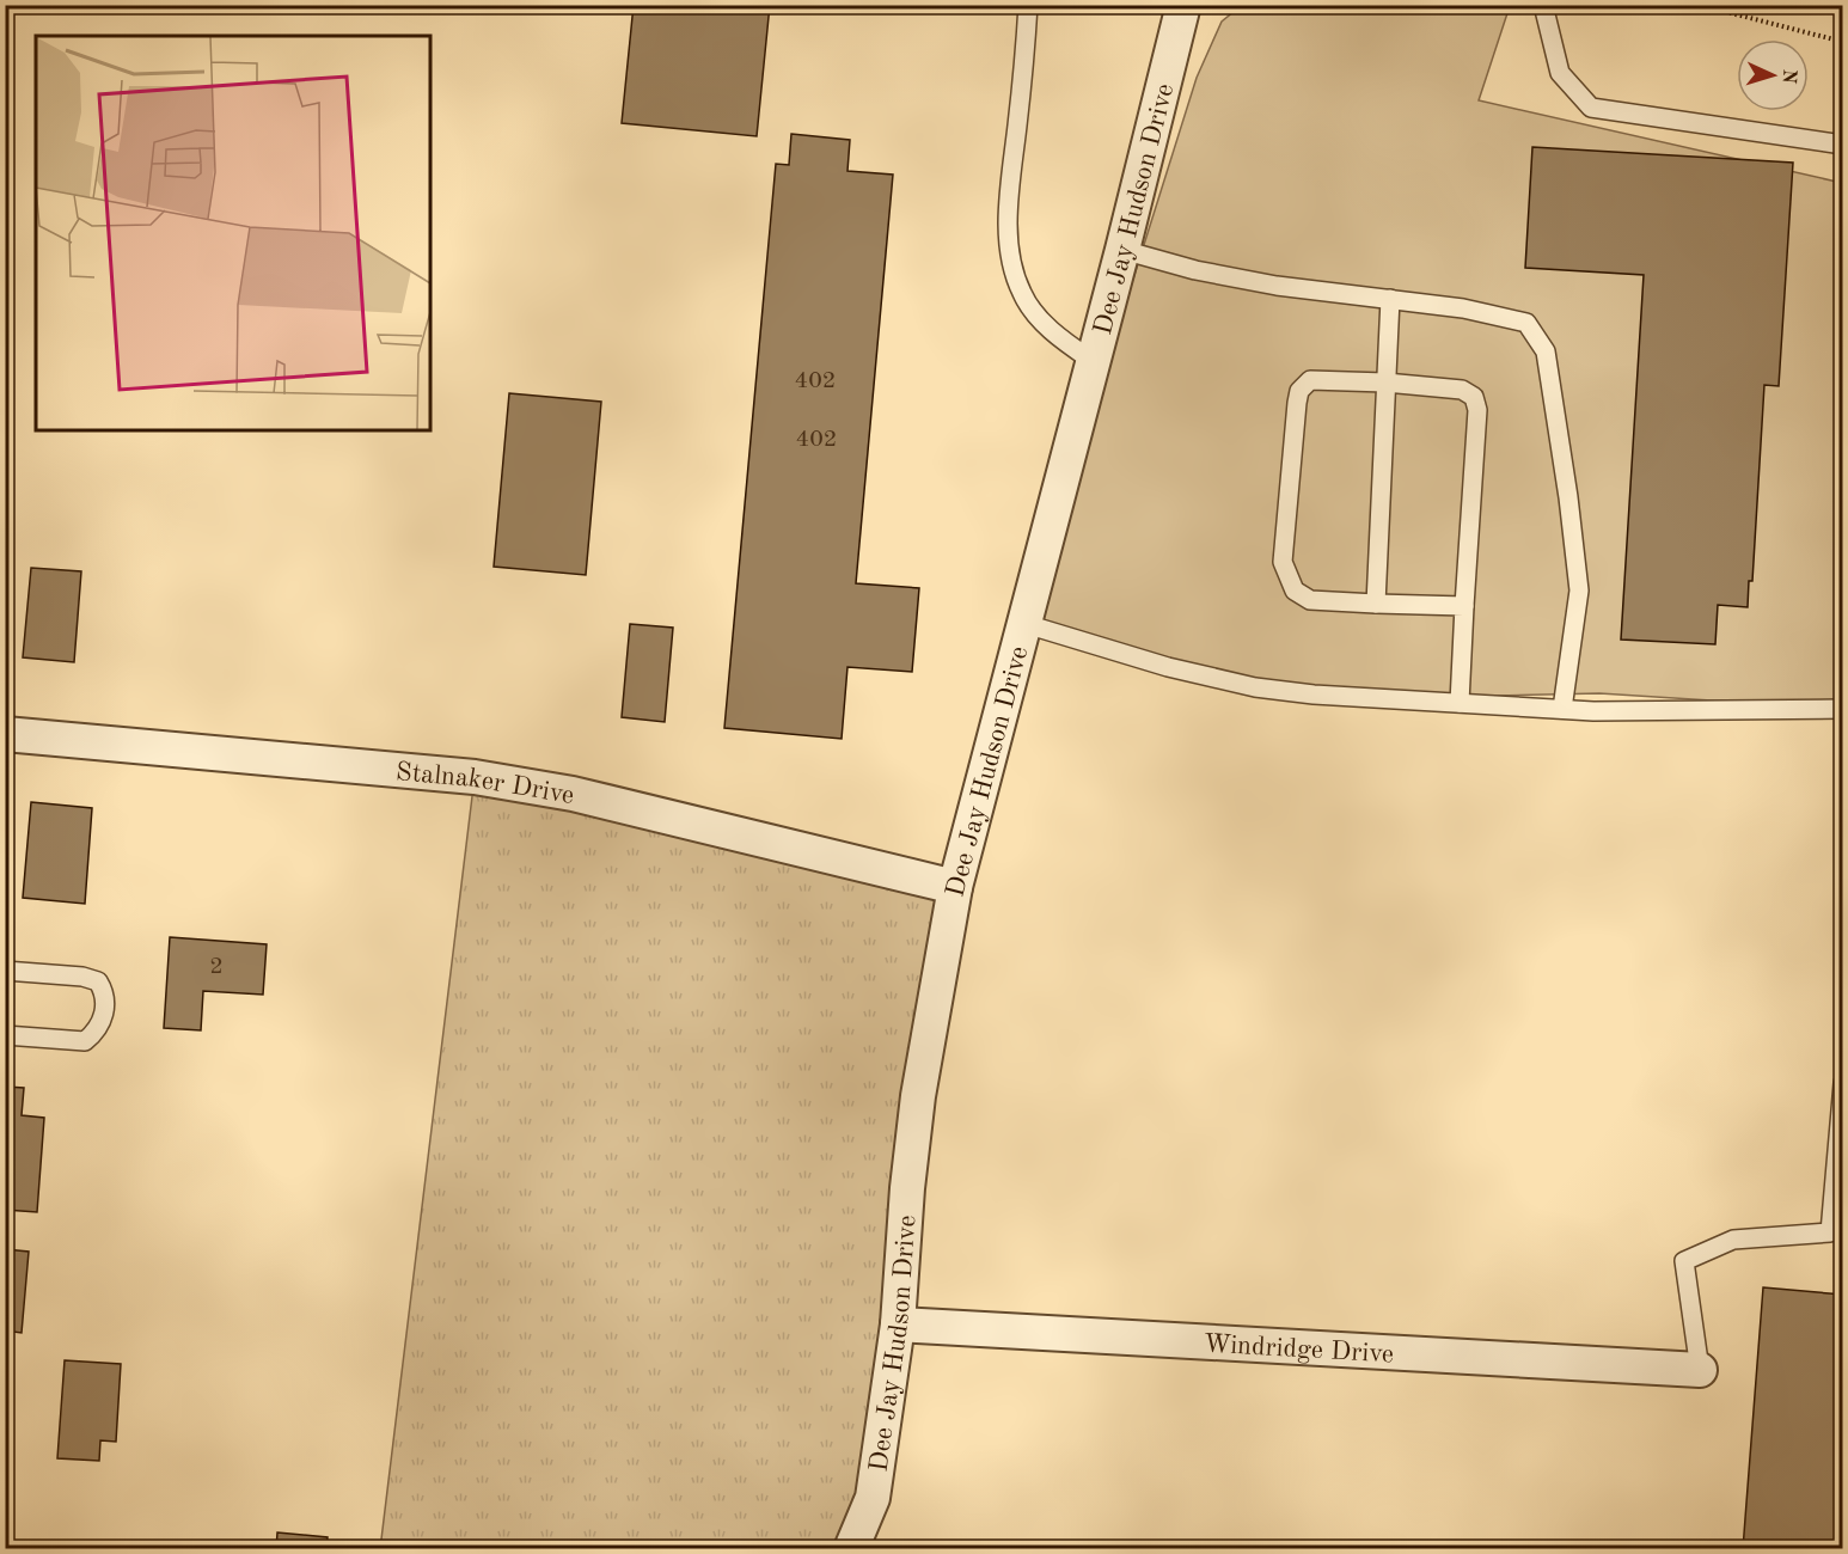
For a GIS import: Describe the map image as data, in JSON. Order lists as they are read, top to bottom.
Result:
{
  "streets": {
    "street": ["Dee Jay Hudson Drive", "Stalnaker Drive", "Windridge Drive"]
  },
  "crossings": [
    ["Dee Jay Hudson Drive", "Stalnaker Drive"],
    ["Dee Jay Hudson Drive", "Windridge Drive"]
  ],
  "house_numbers": ["402", "402", "2"],
  "north": "right"
}
